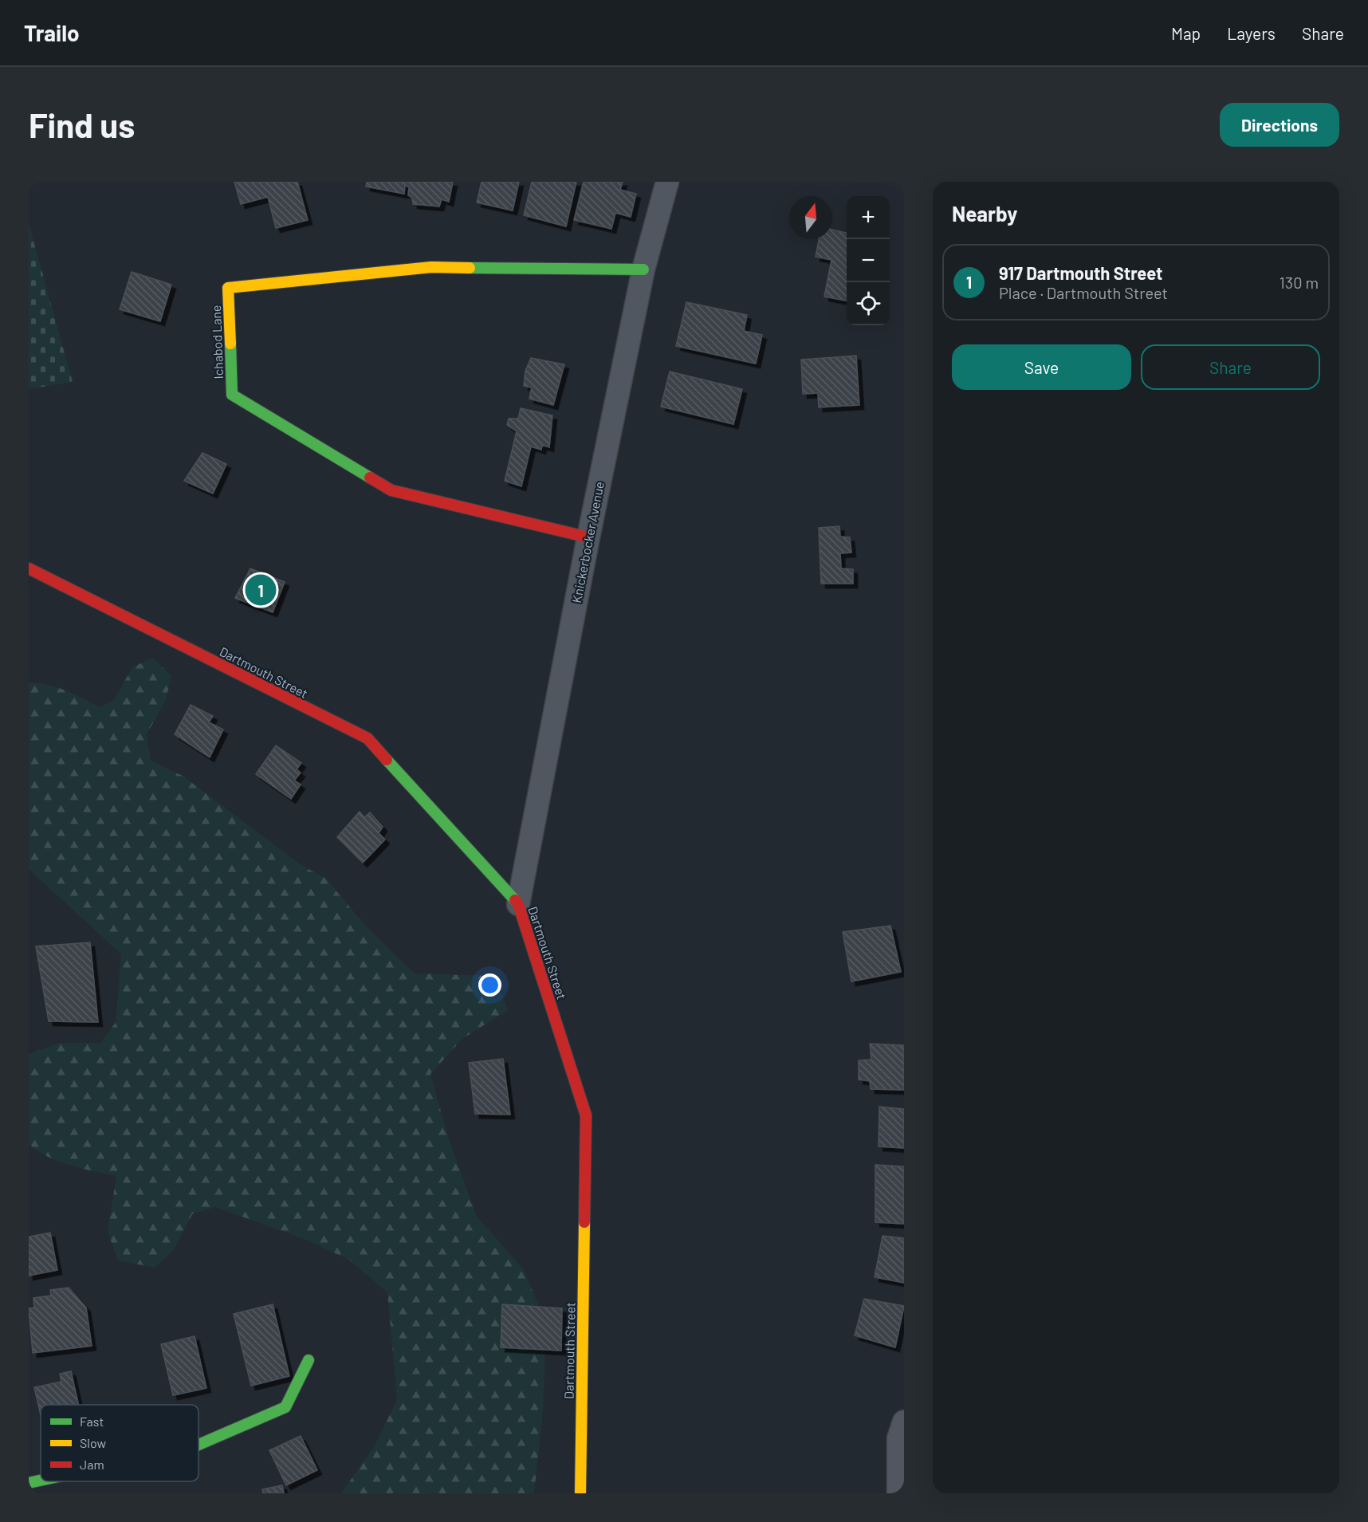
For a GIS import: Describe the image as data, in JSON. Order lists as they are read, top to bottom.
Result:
{
  "streets": {
    "street": ["Ichabod Lane", "Knickerbocker Avenue", "Dartmouth Street"]
  },
  "crossings": [
    ["Ichabod Lane", "Knickerbocker Avenue"],
    ["Knickerbocker Avenue", "Dartmouth Street"]
  ],
  "legend": ["Fast", "Slow", "Jam"],
  "north": "top",
  "page": {
    "header": "Trailo",
    "nav": ["Map", "Layers", "Share"],
    "buttons": [
      "Directions",
      ["Save", "Share"]
    ],
    "title": "Find us",
    "heading": "Nearby",
    "map_buttons": ["+", "−"],
    "list": [
      {
        "mark": "1",
        "name": "917 Dartmouth Street",
        "note": "Place · Dartmouth Street",
        "value": "130 m"
      }
    ],
    "pins": "1"
  }
}
